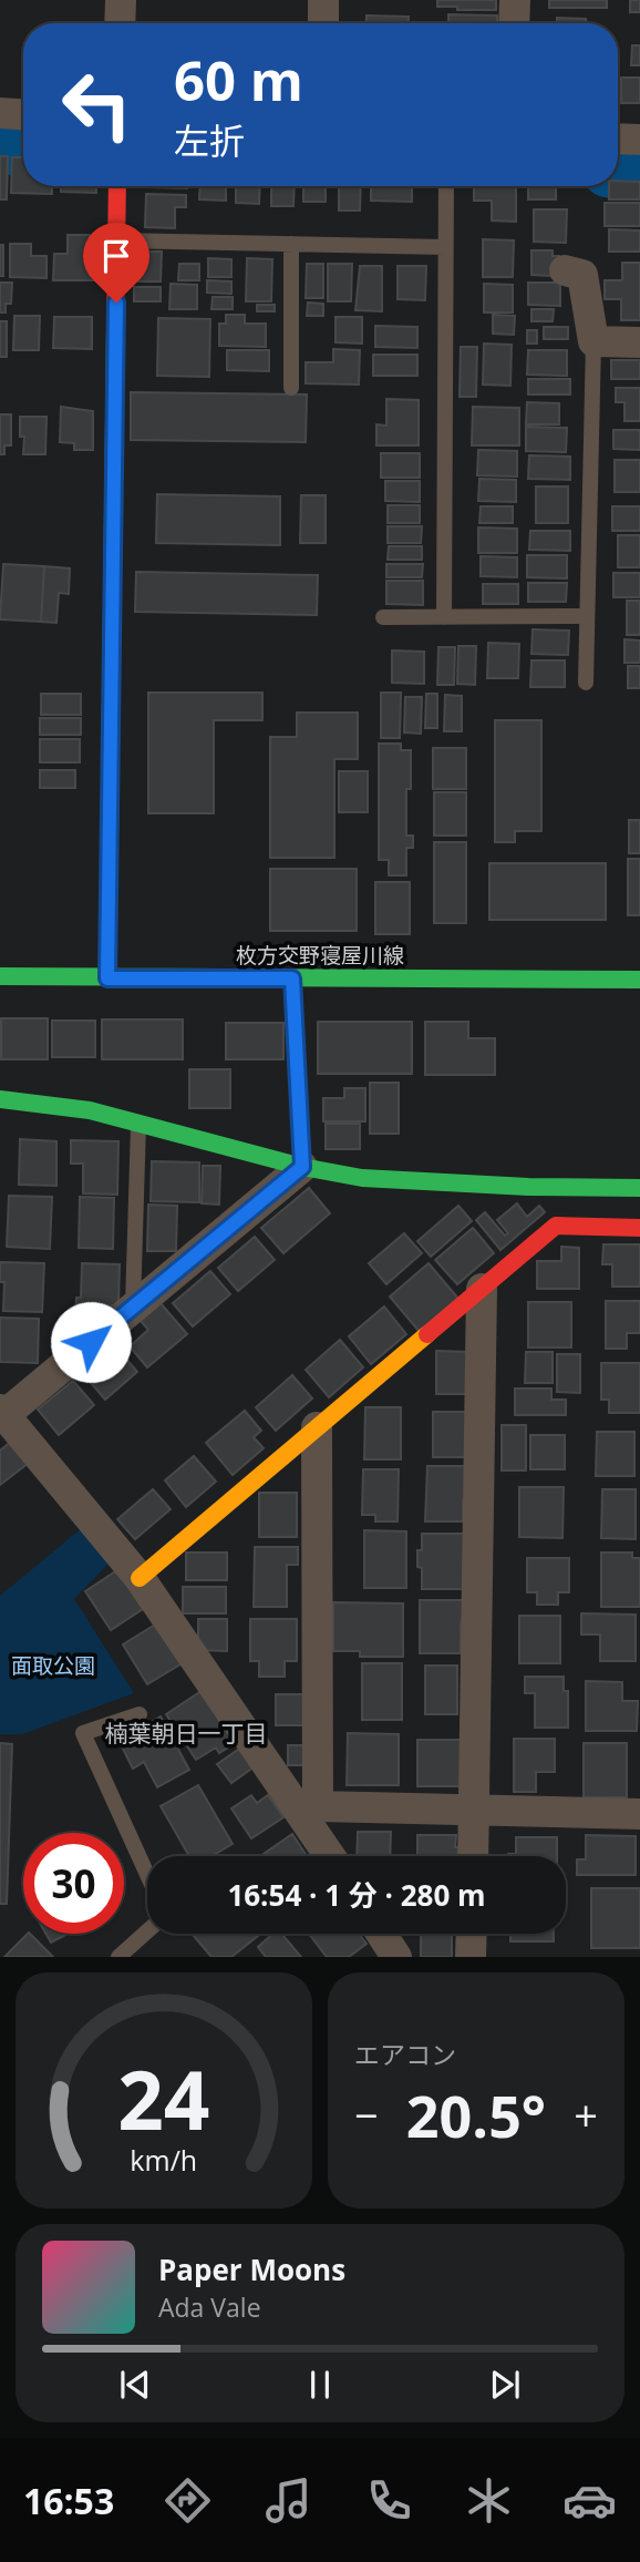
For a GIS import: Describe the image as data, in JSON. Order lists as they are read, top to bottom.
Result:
{
  "streets": {
    "street": ["枚方交野寝屋川線"]
  },
  "districts": ["楠葉朝日一丁目"],
  "parks": ["面取公園"],
  "page": {
    "turn": ["60 m", "左折"],
    "limit": "30",
    "trip": "16:54 · 1 分 · 280 m",
    "tile": "エアコン",
    "heat": ["−", "20.5°", "+"],
    "song": ["Paper Moons", "Ada Vale"],
    "tabs": "16:53",
    "gauge": ["24", "km/h"]
  }
}
